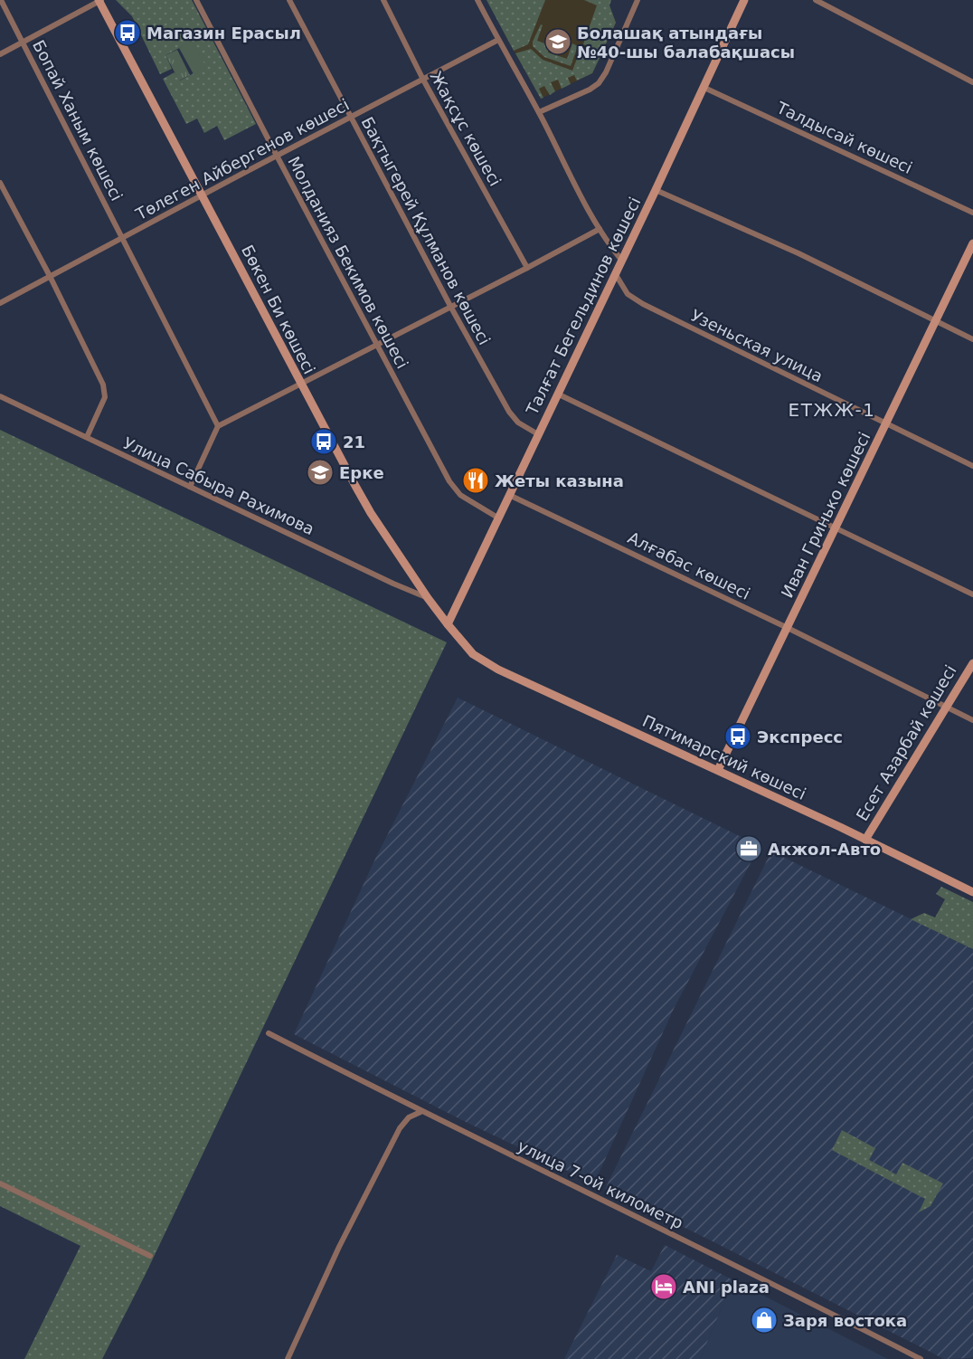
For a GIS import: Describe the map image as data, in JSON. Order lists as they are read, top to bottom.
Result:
{
  "streets": {
    "street": [
      "Бопай Ханым көшесі",
      "Жақсұс көшесі",
      "Талдысай көшесі",
      "Төлеген Айбергенов көшесі",
      "Бақтыгерей Құлманов көшесі",
      "Молданияз Бекимов көшесі",
      "Талғат Бегельдинов көшесі",
      "Бөкен Би көшесі",
      "Узеньская улица",
      "Улица Сабыра Рахимова",
      "Иван Гринько көшесі",
      "Алғабас көшесі",
      "Есет Азарбай көшесі",
      "Пятимарский көшесі",
      "улица 7-ой километр"
    ]
  },
  "crossings": [
    ["Бопай Ханым көшесі", "Төлеген Айбергенов көшесі"],
    ["Жақсұс көшесі", "Төлеген Айбергенов көшесі"],
    ["Талдысай көшесі", "Талғат Бегельдинов көшесі"],
    ["Төлеген Айбергенов көшесі", "Бақтыгерей Құлманов көшесі"],
    ["Төлеген Айбергенов көшесі", "Молданияз Бекимов көшесі"],
    ["Төлеген Айбергенов көшесі", "Бөкен Би көшесі"],
    ["Бақтыгерей Құлманов көшесі", "Талғат Бегельдинов көшесі"],
    ["Молданияз Бекимов көшесі", "Талғат Бегельдинов көшесі"],
    ["Талғат Бегельдинов көшесі", "Бөкен Би көшесі"],
    ["Талғат Бегельдинов көшесі", "Узеньская улица"],
    ["Талғат Бегельдинов көшесі", "Алғабас көшесі"],
    ["Талғат Бегельдинов көшесі", "Пятимарский көшесі"],
    ["Бөкен Би көшесі", "Улица Сабыра Рахимова"],
    ["Бөкен Би көшесі", "Пятимарский көшесі"],
    ["Узеньская улица", "Иван Гринько көшесі"],
    ["Иван Гринько көшесі", "Алғабас көшесі"],
    ["Иван Гринько көшесі", "Пятимарский көшесі"],
    ["Алғабас көшесі", "Есет Азарбай көшесі"],
    ["Есет Азарбай көшесі", "Пятимарский көшесі"]
  ],
  "districts": ["ЕТЖЖ-1"],
  "places": {
    "bus stop": ["Магазин Ерасыл", "21", "Экспресс"],
    "school or university": ["Болашақ атындағы №40-шы балабақшасы", "Ерке"],
    "restaurant": ["Жеты казына"],
    "office": ["Акжол-Авто"],
    "hotel": ["ANI plaza"],
    "shop": ["Заря востока"]
  }
}
